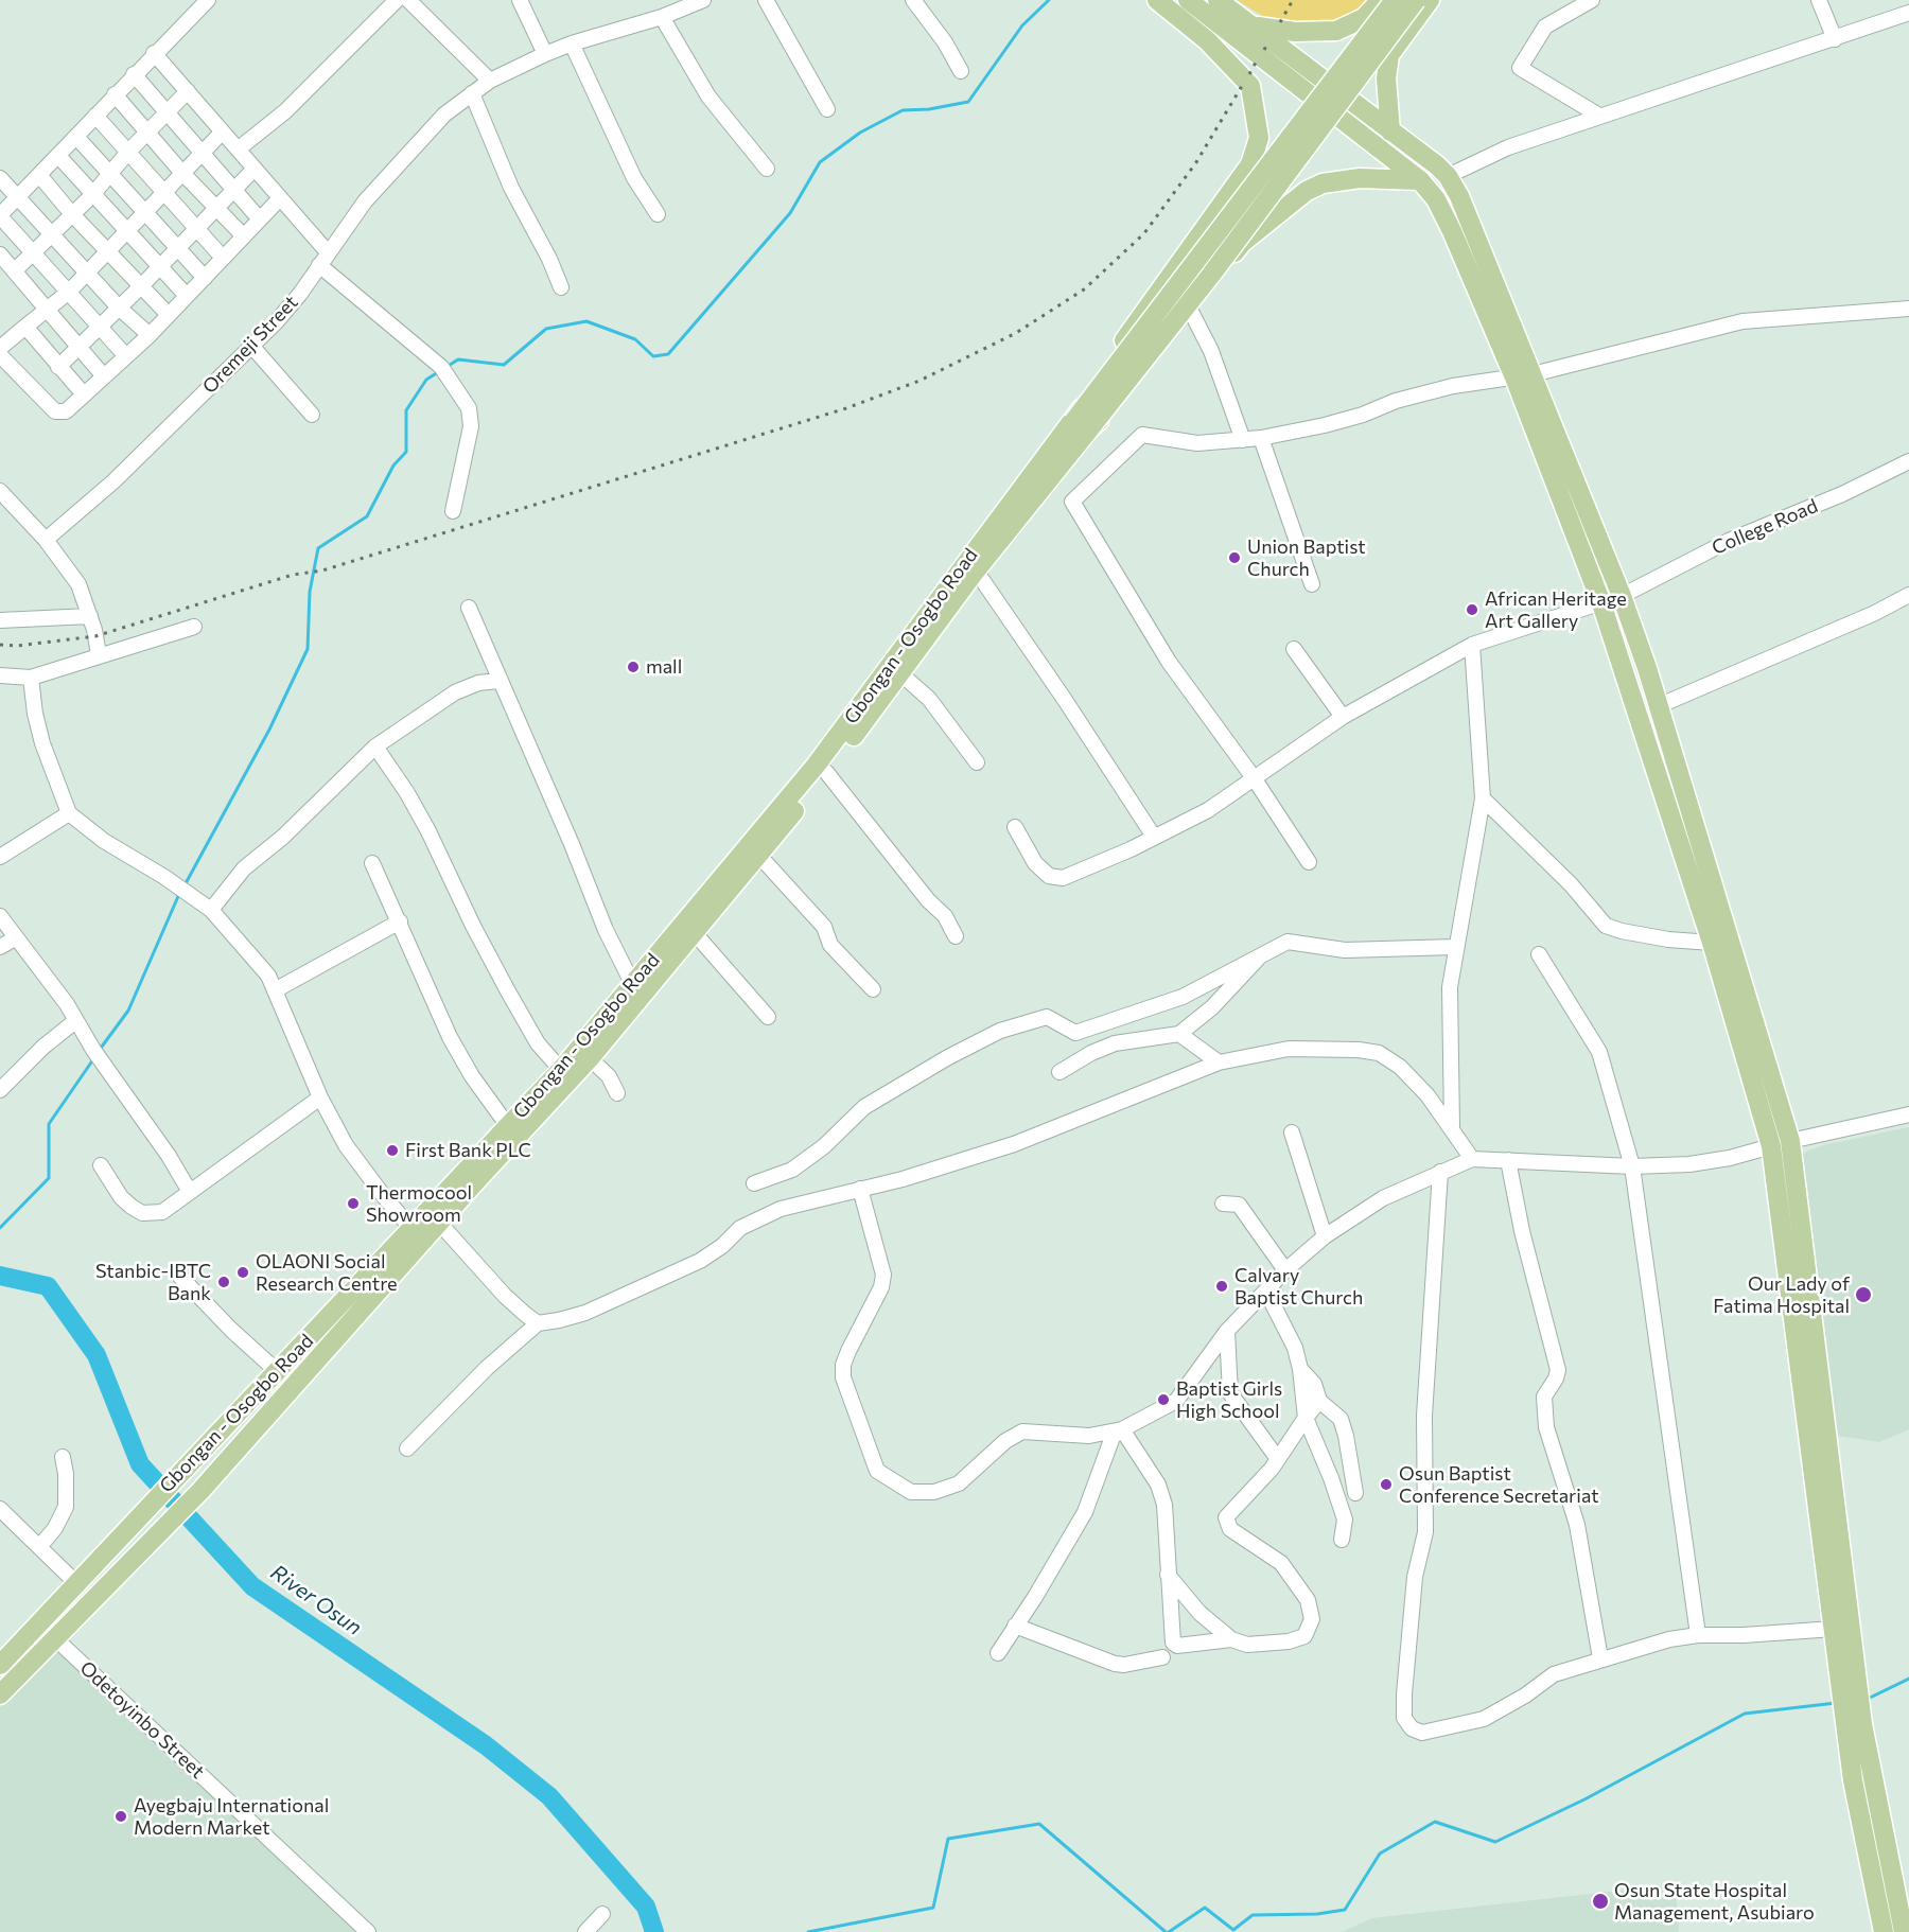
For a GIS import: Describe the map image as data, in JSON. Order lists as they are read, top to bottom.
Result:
{
  "streets": {
    "main road": ["Gbongan - Osogbo Road"],
    "street": ["Oremeji Street", "College Road", "Odetoyinbo Street"]
  },
  "crossings": [
    ["Gbongan - Osogbo Road", "Odetoyinbo Street"]
  ],
  "water": ["River Osun"],
  "places": [
    "Union Baptist Church",
    "African Heritage Art Gallery",
    "mall",
    "First Bank PLC",
    "Thermocool Showroom",
    "OLAONI Social Research Centre",
    "Stanbic-IBTC Bank",
    "Calvary Baptist Church",
    "Our Lady of Fatima Hospital",
    "Baptist Girls High School",
    "Osun Baptist Conference Secretariat",
    "Ayegbaju International Modern Market",
    "Osun State Hospital Management, Asubiaro"
  ]
}
